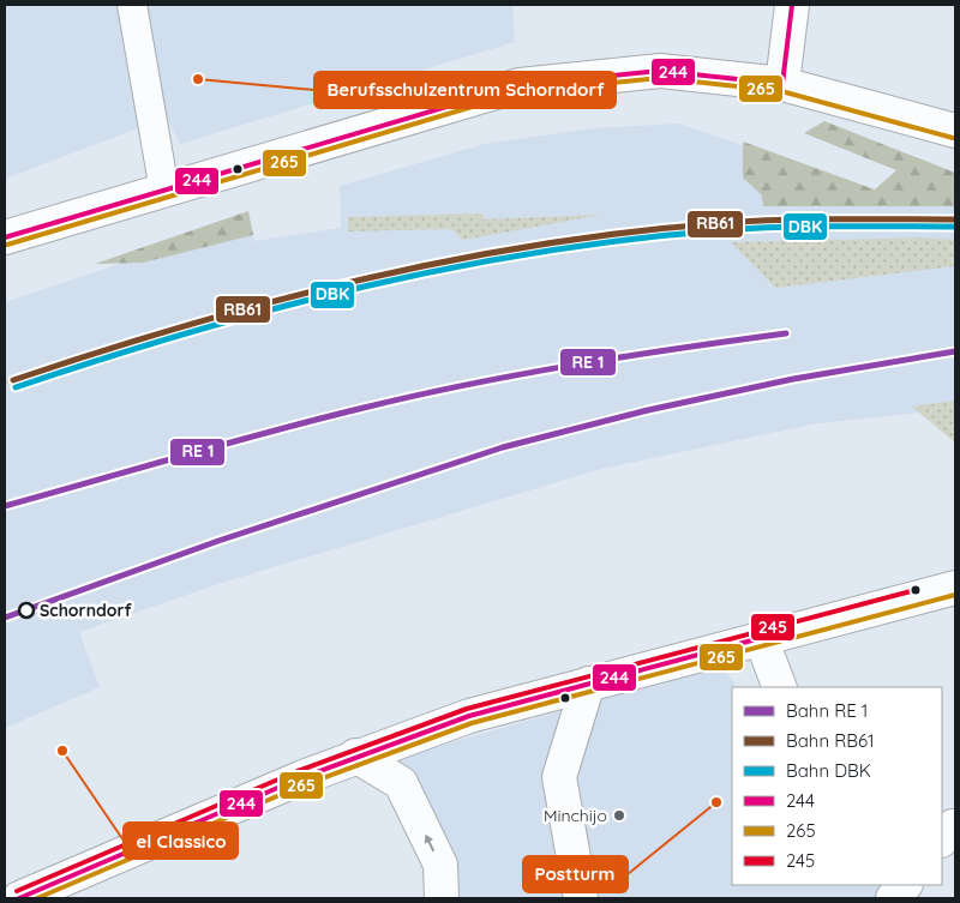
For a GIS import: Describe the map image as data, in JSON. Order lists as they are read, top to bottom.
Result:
{
  "places": [
    "Berufsschulzentrum Schorndorf",
    "Schorndorf",
    "el Classico",
    "Postturm",
    "Minchijo"
  ],
  "lines": [
    "transit line 244",
    "transit line 265",
    "rail line RB61",
    "rail line DBK",
    "transit line 245"
  ],
  "legend": [
    "Bahn RE 1",
    "Bahn RB61",
    "Bahn DBK",
    "244",
    "265",
    "245"
  ]
}
